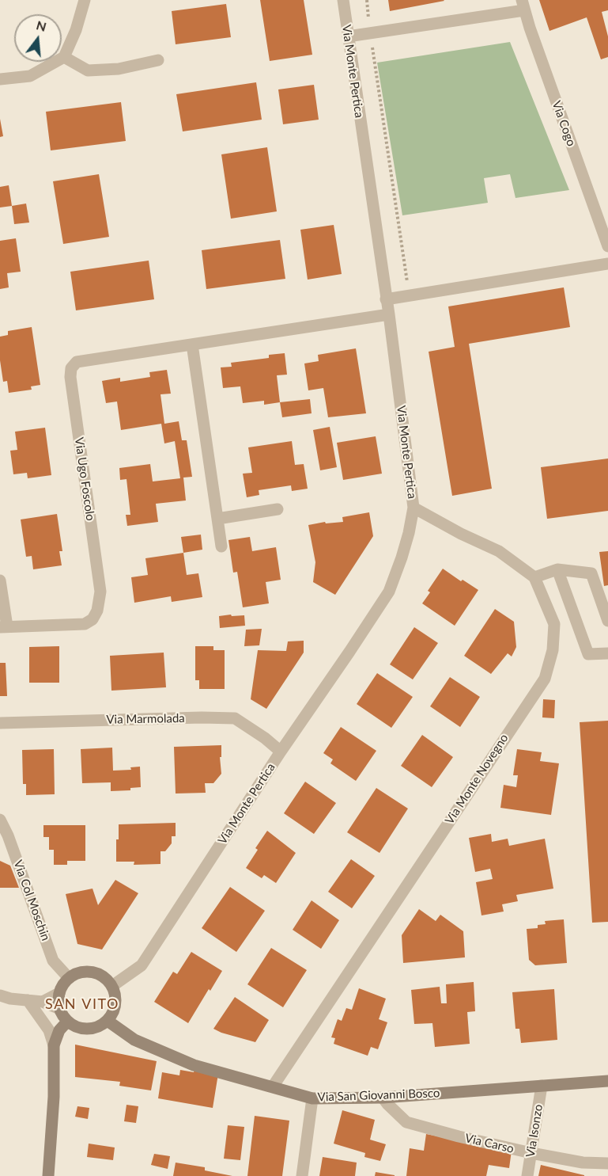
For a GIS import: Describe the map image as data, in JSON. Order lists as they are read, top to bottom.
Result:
{
  "streets": {
    "street": [
      "Via Monte Pertica",
      "Via Cogo",
      "Via Ugo Foscolo",
      "Via Marmolada",
      "Via Monte Novegno",
      "Via Col Moschin",
      "Via San Giovanni Bosco",
      "Via Isonzo",
      "Via Carso"
    ]
  },
  "crossings": [
    ["Via Monte Pertica", "Via Ugo Foscolo"],
    ["Via Monte Pertica", "Via Marmolada"],
    ["Via Monte Pertica", "Via Col Moschin"],
    ["Via Monte Pertica", "Via San Giovanni Bosco"],
    ["Via Monte Novegno", "Via San Giovanni Bosco"],
    ["Via Col Moschin", "Via San Giovanni Bosco"],
    ["Via San Giovanni Bosco", "Via Isonzo"],
    ["Via San Giovanni Bosco", "Via Carso"],
    ["Via Isonzo", "Via Carso"]
  ],
  "districts": ["SAN VITO"],
  "north": "top"
}
